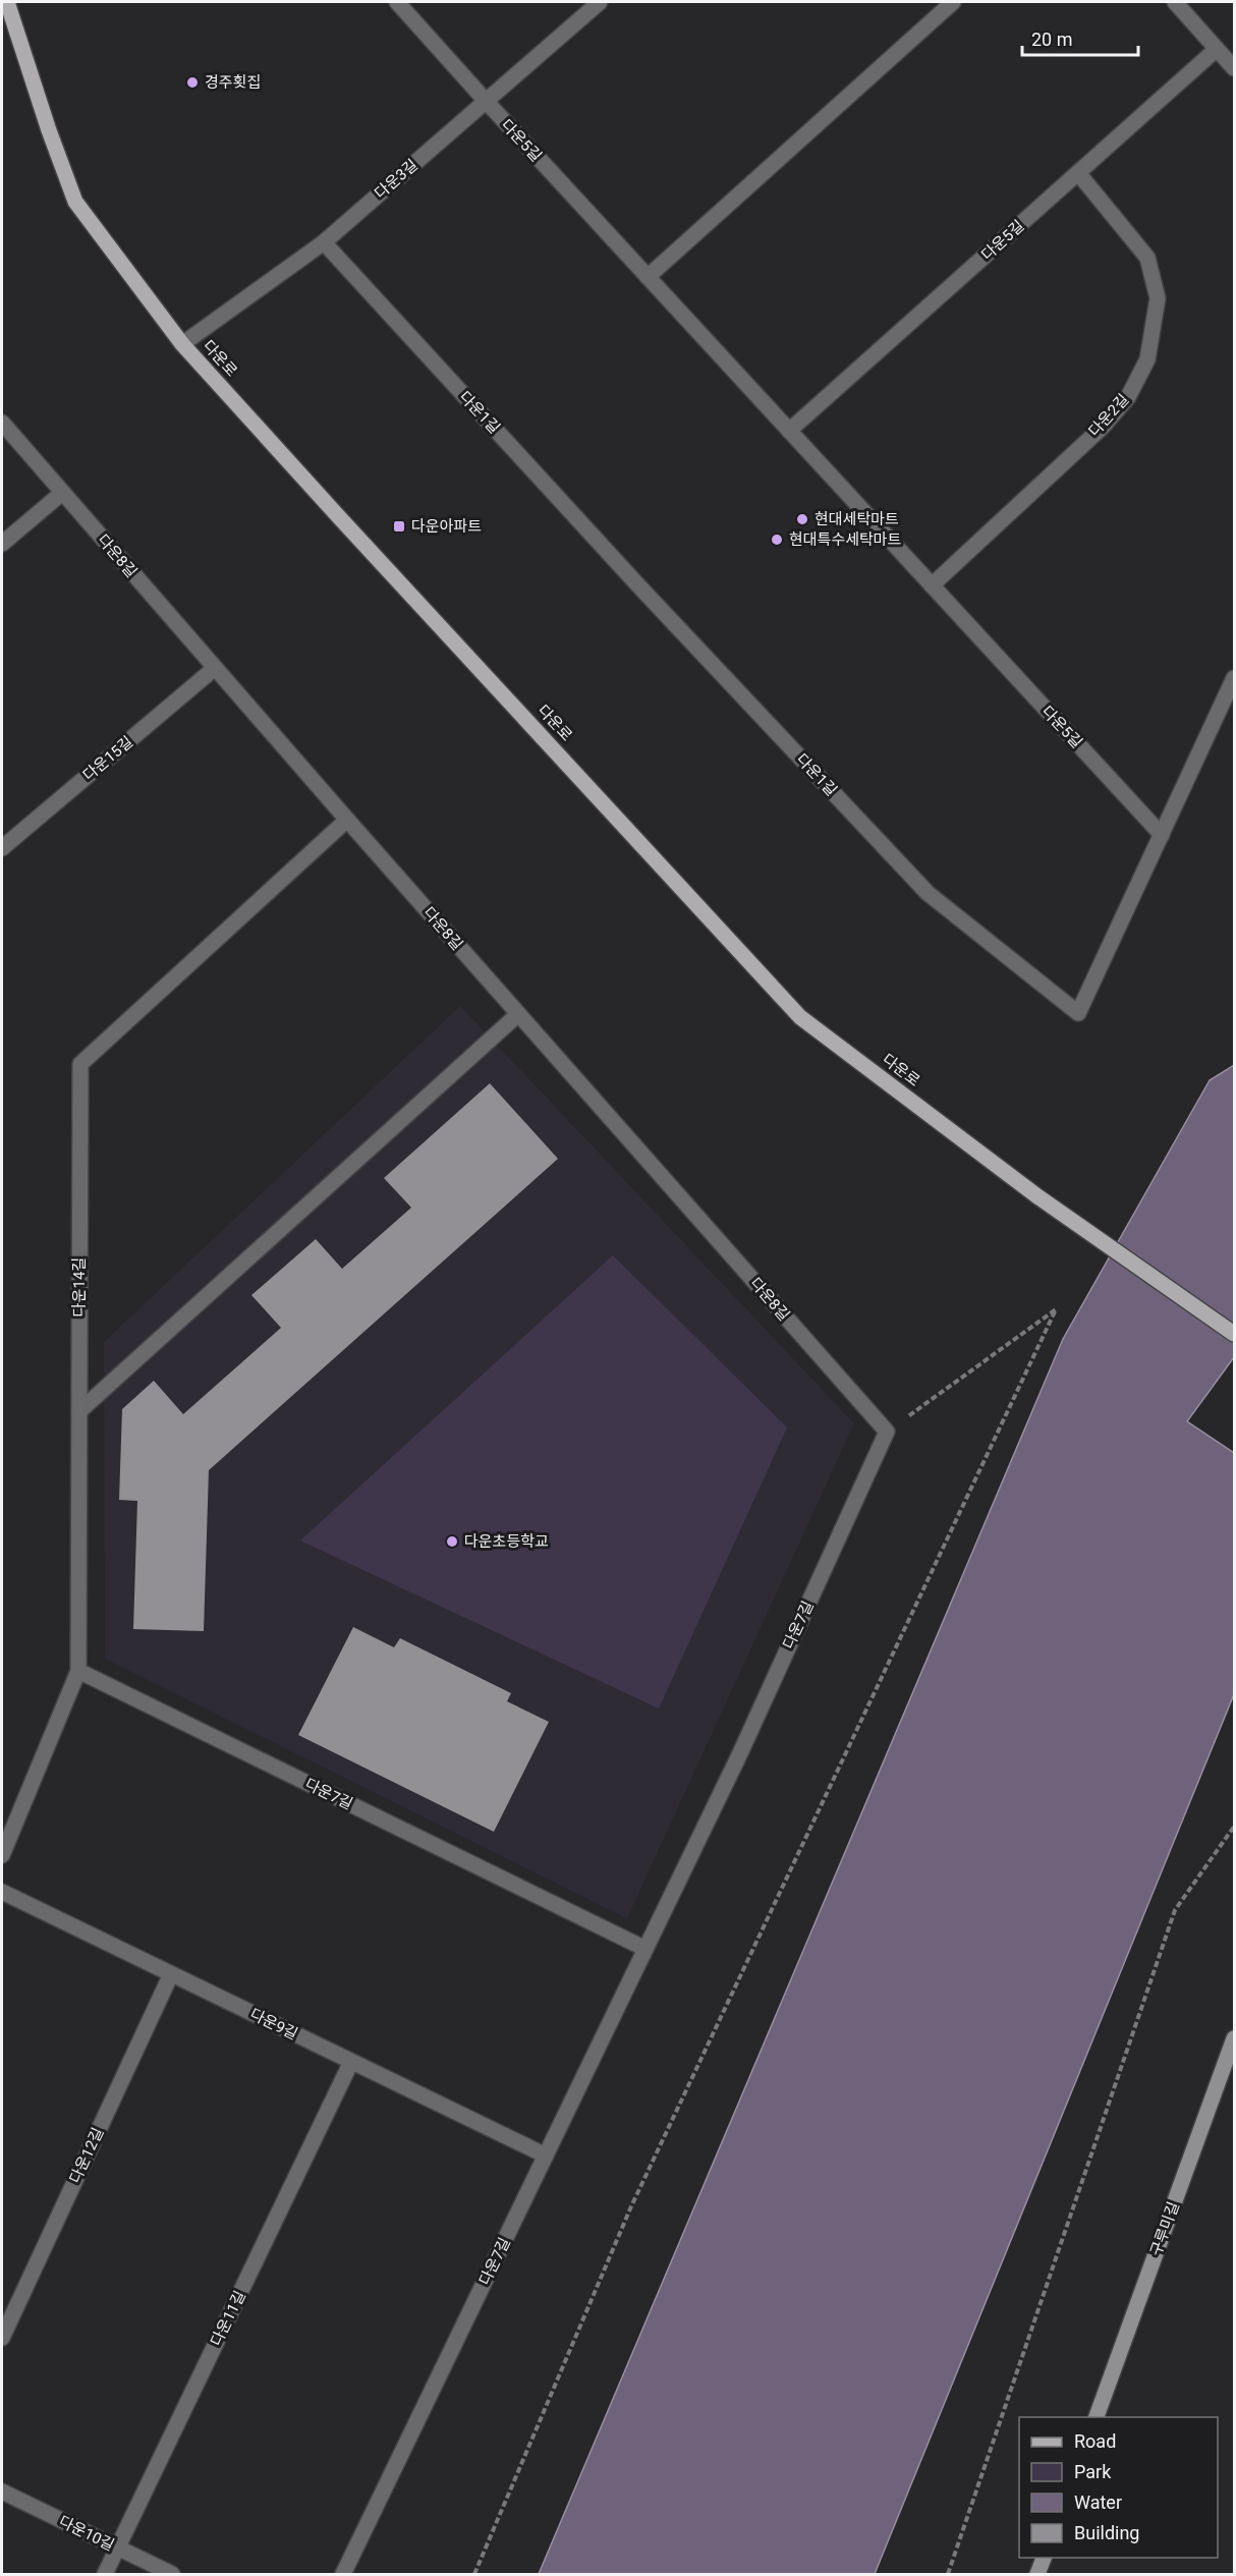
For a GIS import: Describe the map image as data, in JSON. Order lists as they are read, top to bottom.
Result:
{
  "streets": {
    "main road": ["다운로"],
    "street": [
      "다운5길",
      "다운3길",
      "다운1길",
      "다운2길",
      "다운8길",
      "다운15길",
      "다운14길",
      "다운7길",
      "다운9길",
      "다운12길",
      "구루미길",
      "다운11길",
      "다운10길"
    ]
  },
  "crossings": [
    ["다운5길", "다운3길"],
    ["다운5길", "다운1길"],
    ["다운5길", "다운2길"],
    ["다운3길", "다운로"],
    ["다운3길", "다운1길"],
    ["다운8길", "다운15길"],
    ["다운8길", "다운14길"],
    ["다운8길", "다운7길"],
    ["다운14길", "다운7길"],
    ["다운7길", "다운9길"],
    ["다운9길", "다운12길"],
    ["다운9길", "다운11길"],
    ["다운11길", "다운10길"]
  ],
  "places": {
    "other": [
      "경주횟집",
      "현대세탁마트",
      "현대특수세탁마트",
      "다운초등학교"
    ],
    "transit": ["다운아파트"]
  },
  "legend": [
    "Road",
    "Park",
    "Water",
    "Building"
  ],
  "scale_bar": "20 m"
}
